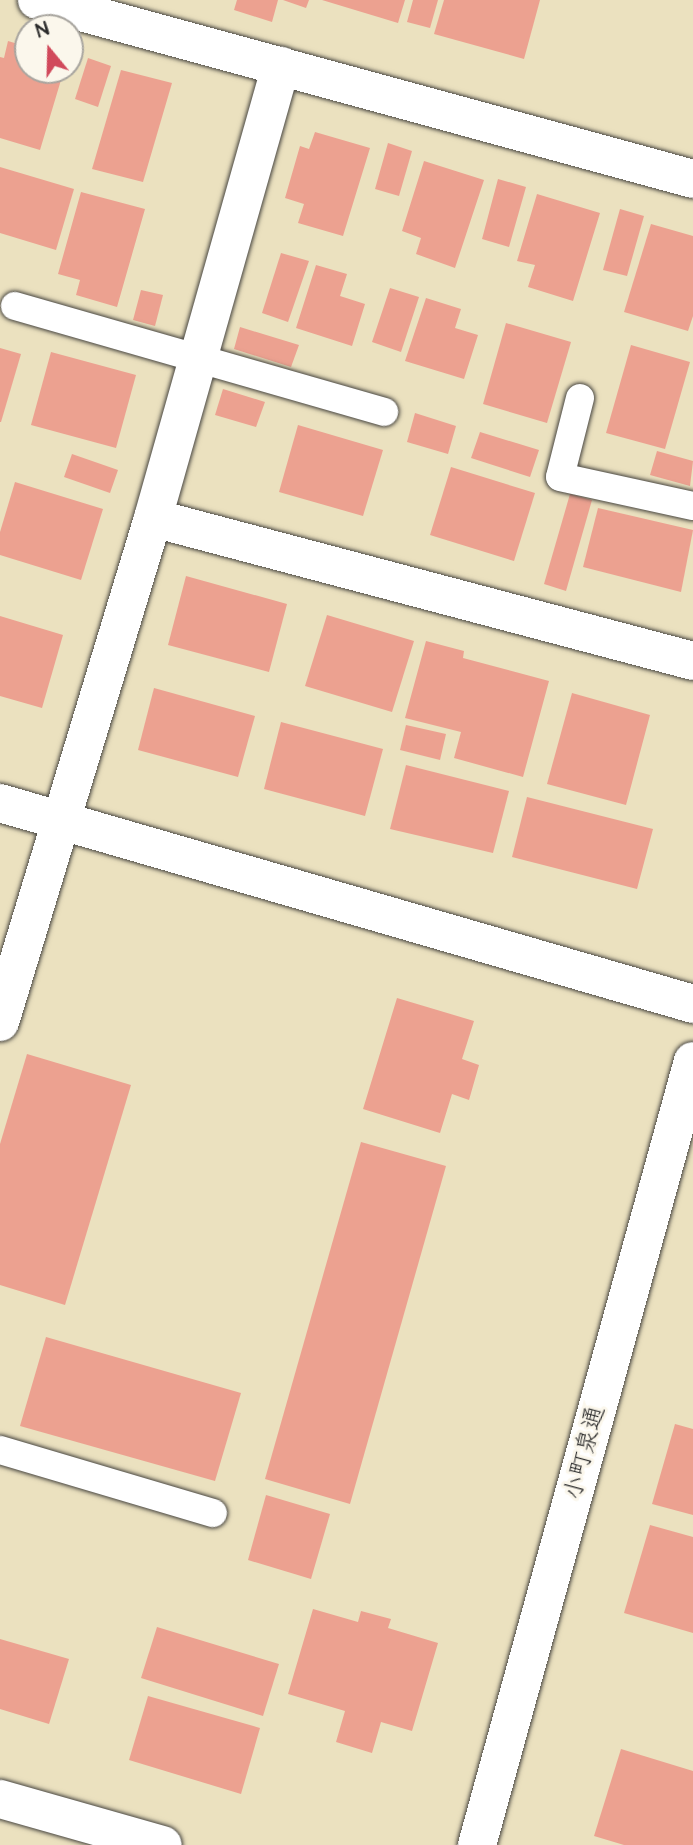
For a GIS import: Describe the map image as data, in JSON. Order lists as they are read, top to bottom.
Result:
{
  "streets": {
    "street": ["小町泉通"]
  },
  "north": "top"
}
